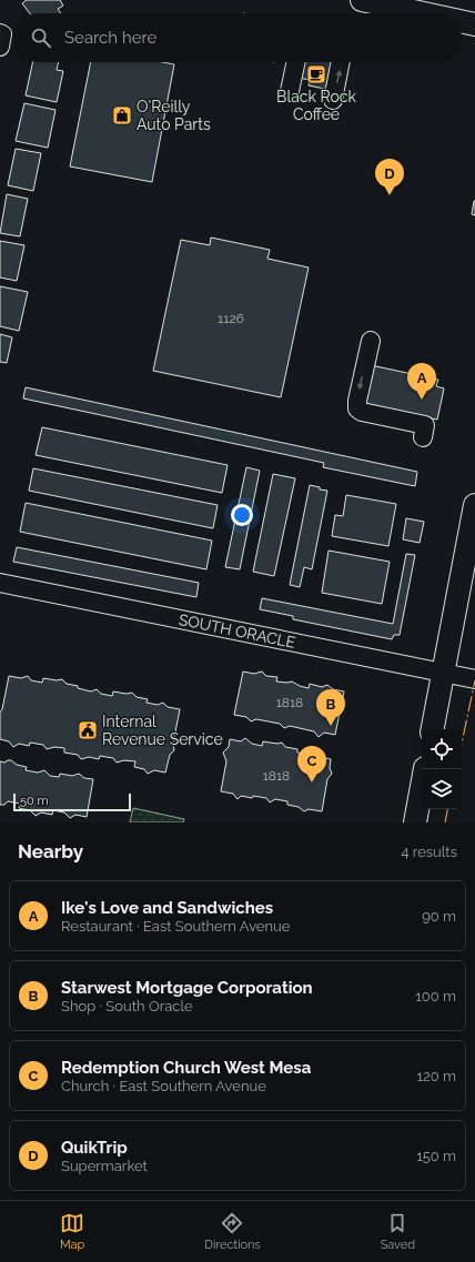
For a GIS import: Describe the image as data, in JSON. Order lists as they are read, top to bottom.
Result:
{
  "streets": {
    "street": ["SOUTH ORACLE"]
  },
  "places": {
    "cafe": ["Black Rock Coffee"],
    "shop": ["O'Reilly Auto Parts"],
    "public building": ["Internal Revenue Service"]
  },
  "house_numbers": ["1126", "1818", "1818"],
  "scale_bar": "50 m",
  "page": {
    "search": "Search here",
    "pins": [
      "D",
      "A",
      "B",
      "C"
    ],
    "scale": "50 m",
    "heading": ["Nearby", "4 results"],
    "list": [
      {
        "mark": "A",
        "name": "Ike's Love and Sandwiches",
        "note": "Restaurant · East Southern Avenue",
        "value": "90 m"
      },
      {
        "mark": "B",
        "name": "Starwest Mortgage Corporation",
        "note": "Shop · South Oracle",
        "value": "100 m"
      },
      {
        "mark": "C",
        "name": "Redemption Church West Mesa",
        "note": "Church · East Southern Avenue",
        "value": "120 m"
      },
      {
        "mark": "D",
        "name": "QuikTrip",
        "note": "Supermarket",
        "value": "150 m"
      }
    ],
    "nav": ["Map", "Directions", "Saved"]
  }
}
